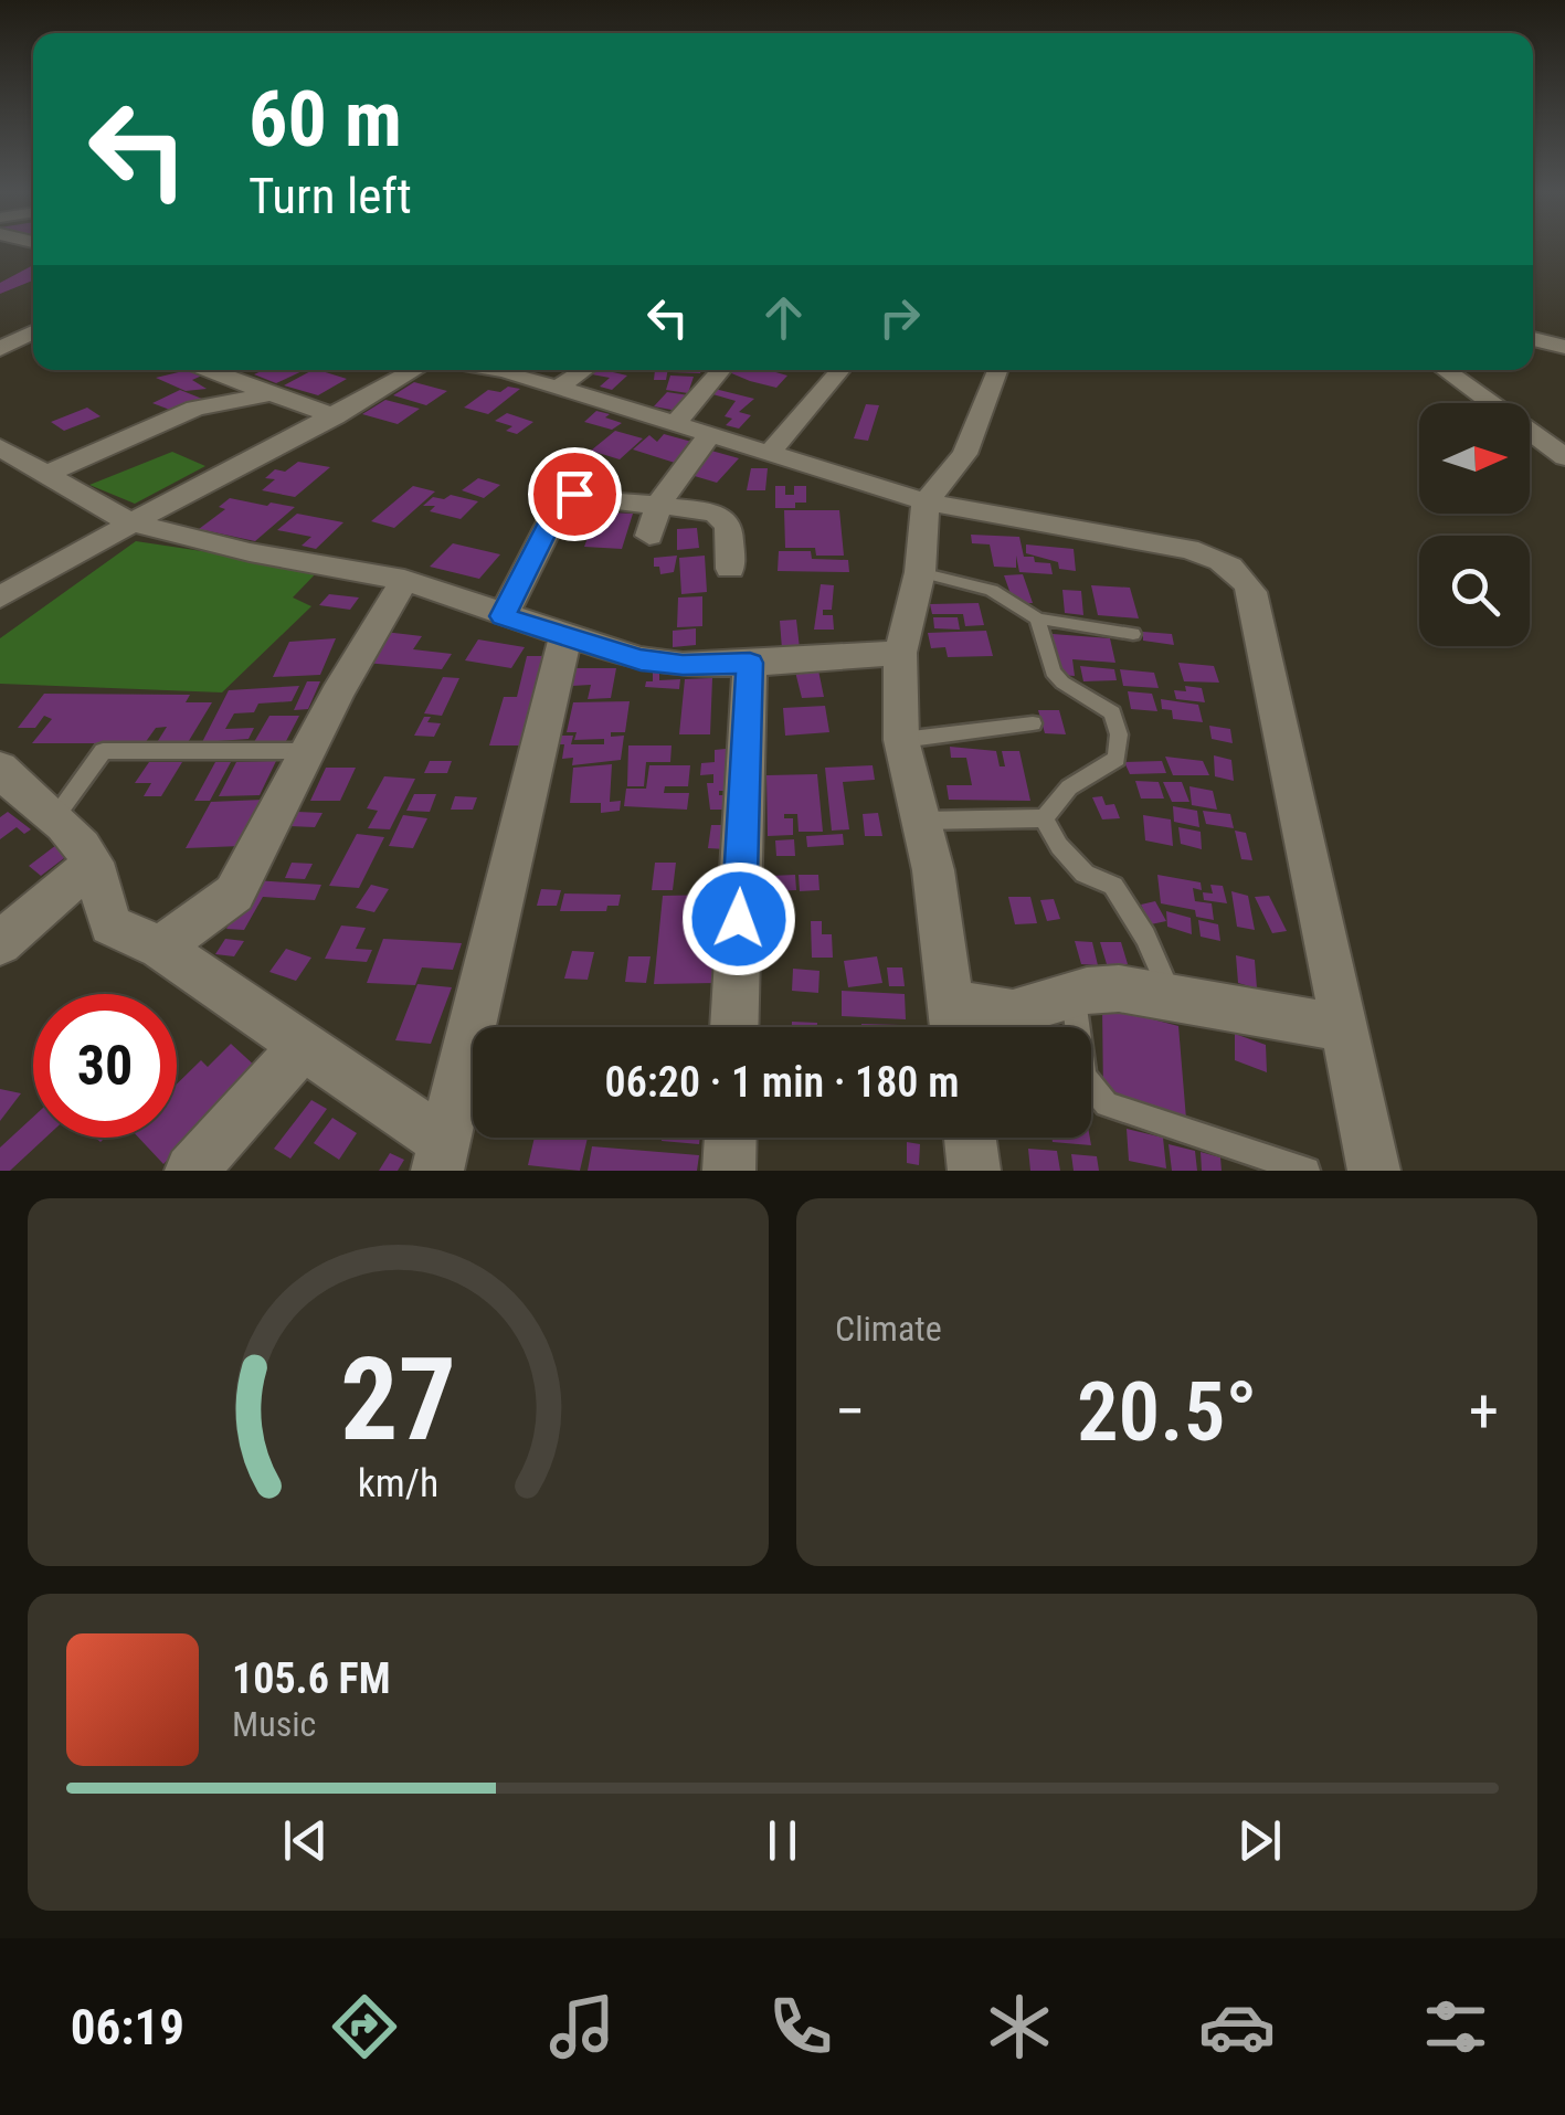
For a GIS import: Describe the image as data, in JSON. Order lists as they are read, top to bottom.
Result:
{
  "north": "right",
  "page": {
    "turn": ["60 m", "Turn left"],
    "limit": "30",
    "trip": "06:20 · 1 min · 180 m",
    "tile": "Climate",
    "heat": ["−", "20.5°", "+"],
    "song": ["105.6 FM", "Music"],
    "tabs": "06:19",
    "gauge": ["27", "km/h"]
  }
}
